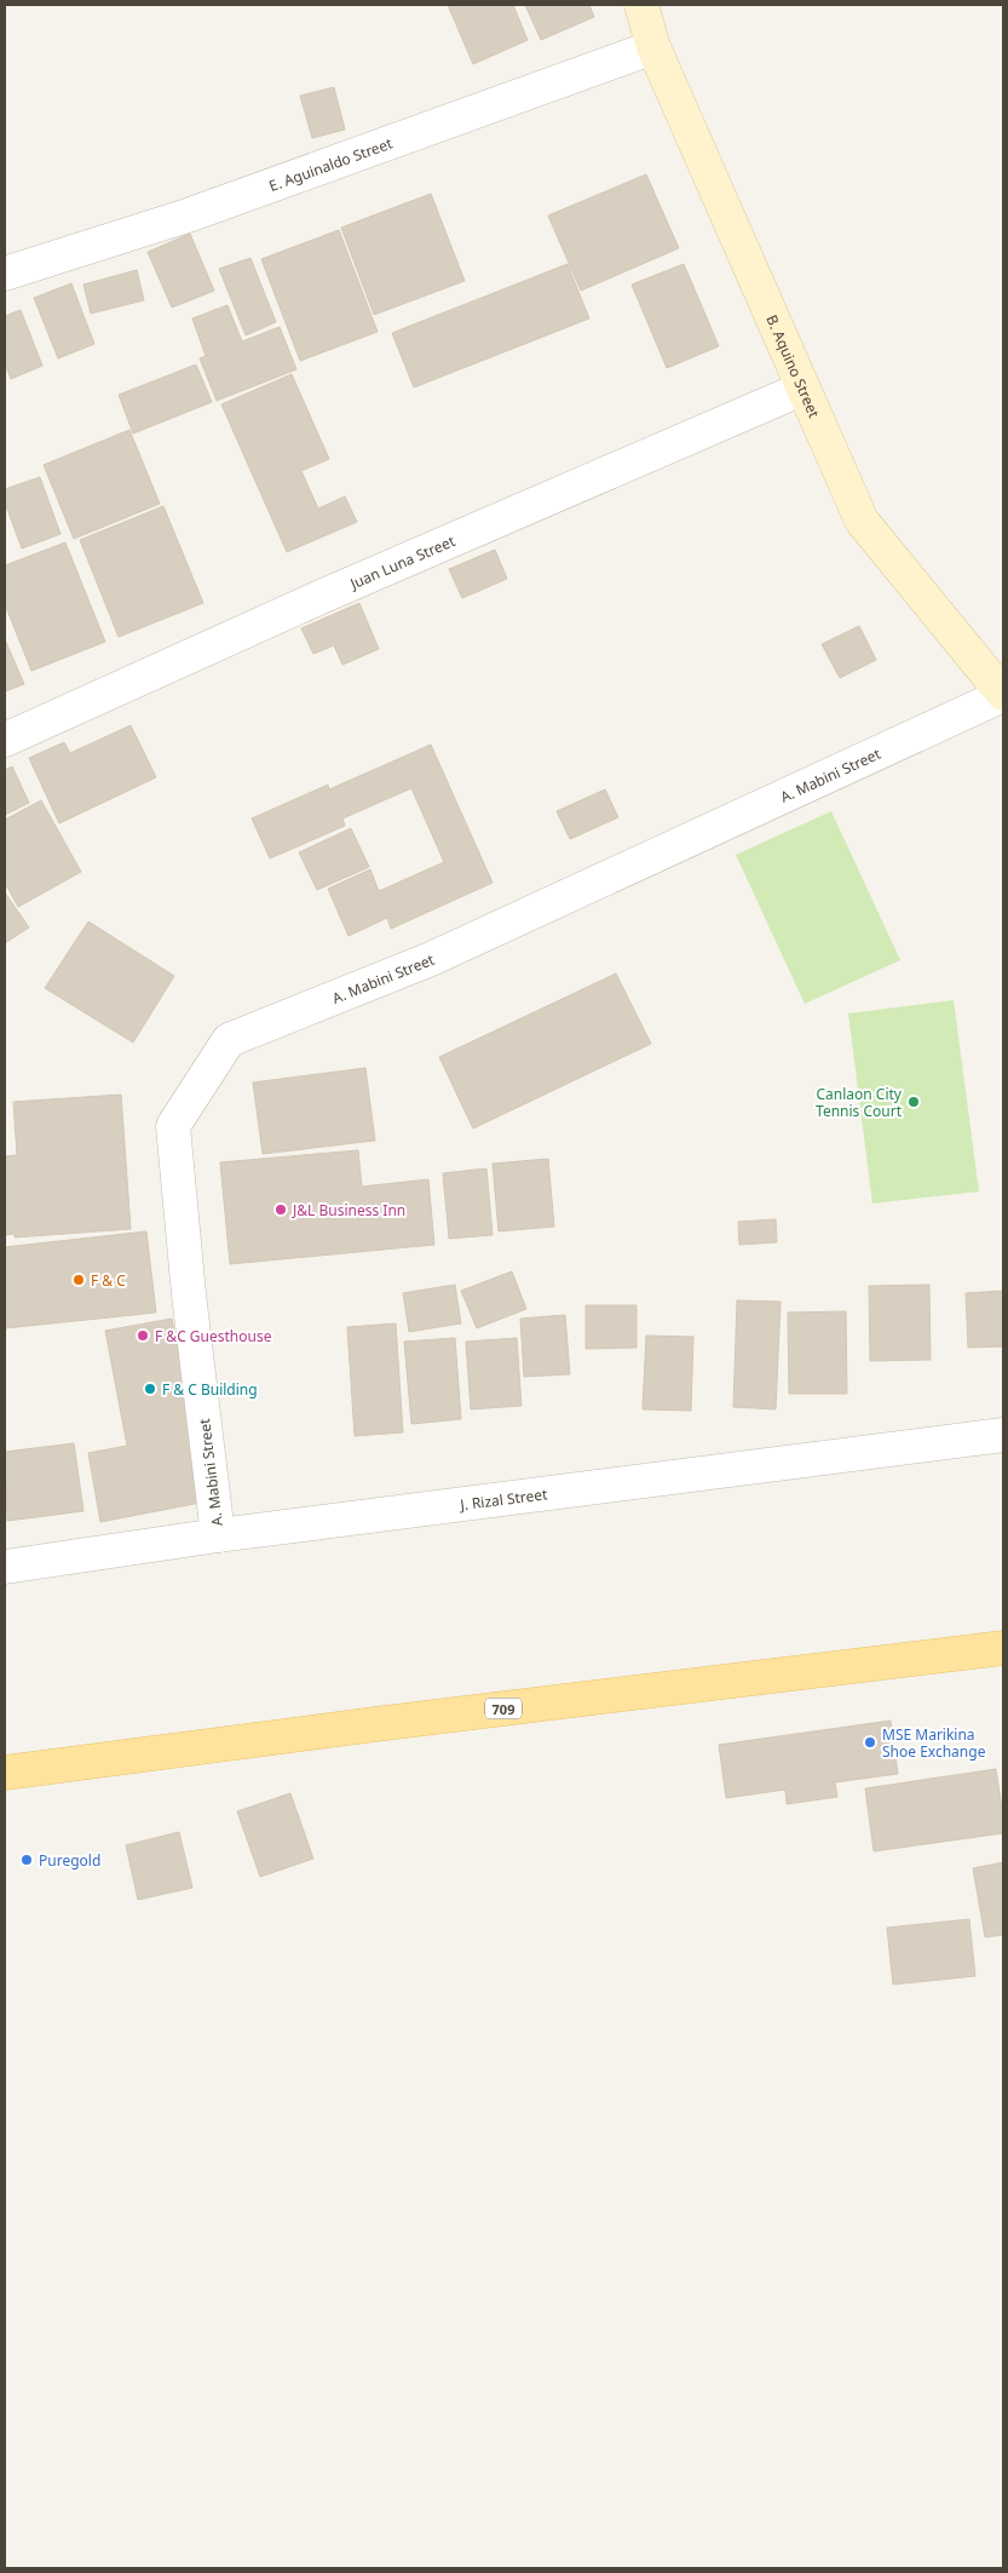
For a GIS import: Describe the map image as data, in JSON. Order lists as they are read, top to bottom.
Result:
{
  "streets": {
    "main road": ["709"],
    "street": [
      "E. Aguinaldo Street",
      "B. Aquino Street",
      "Juan Luna Street",
      "A. Mabini Street",
      "J. Rizal Street"
    ]
  },
  "crossings": [
    ["E. Aguinaldo Street", "B. Aquino Street"],
    ["B. Aquino Street", "Juan Luna Street"],
    ["B. Aquino Street", "A. Mabini Street"],
    ["A. Mabini Street", "J. Rizal Street"]
  ],
  "places": [
    "Canlaon City Tennis Court",
    "J&L Business Inn",
    "F & C",
    "F &C Guesthouse",
    "F & C Building",
    "MSE Marikina Shoe Exchange",
    "Puregold"
  ]
}
